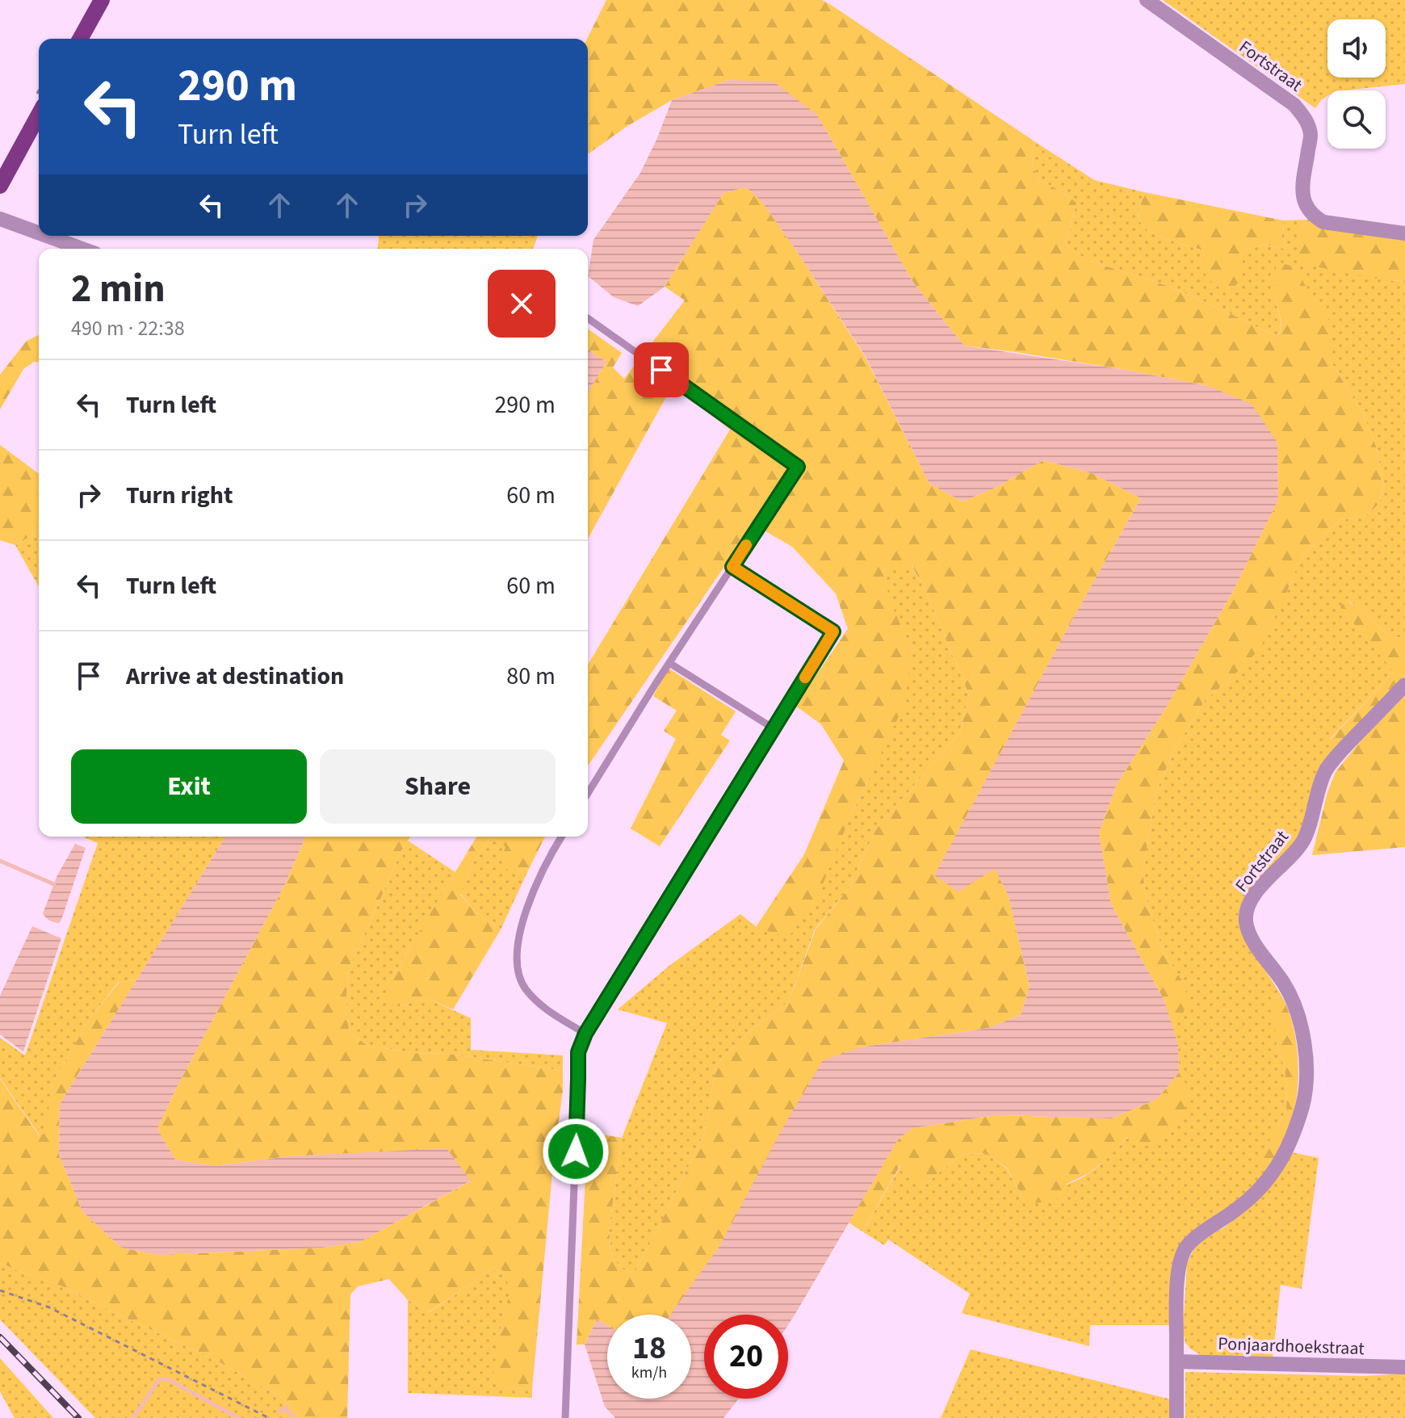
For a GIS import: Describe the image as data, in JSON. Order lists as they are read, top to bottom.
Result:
{
  "streets": {
    "street": ["Fortstraat", "Ponjaardhoekstraat"]
  },
  "crossings": [
    ["Fortstraat", "Ponjaardhoekstraat"]
  ],
  "page": {
    "turn": ["290 m", "Turn left"],
    "heading": ["2 min", "490 m · 22:38"],
    "list": [
      {
        "name": "Turn left",
        "value": "290 m"
      },
      {
        "name": "Turn right",
        "value": "60 m"
      },
      {
        "name": "Turn left",
        "value": "60 m"
      },
      {
        "name": "Arrive at destination",
        "value": "80 m"
      }
    ],
    "buttons": ["Exit", "Share"],
    "speed": "18 km/h",
    "limit": "20"
  }
}
